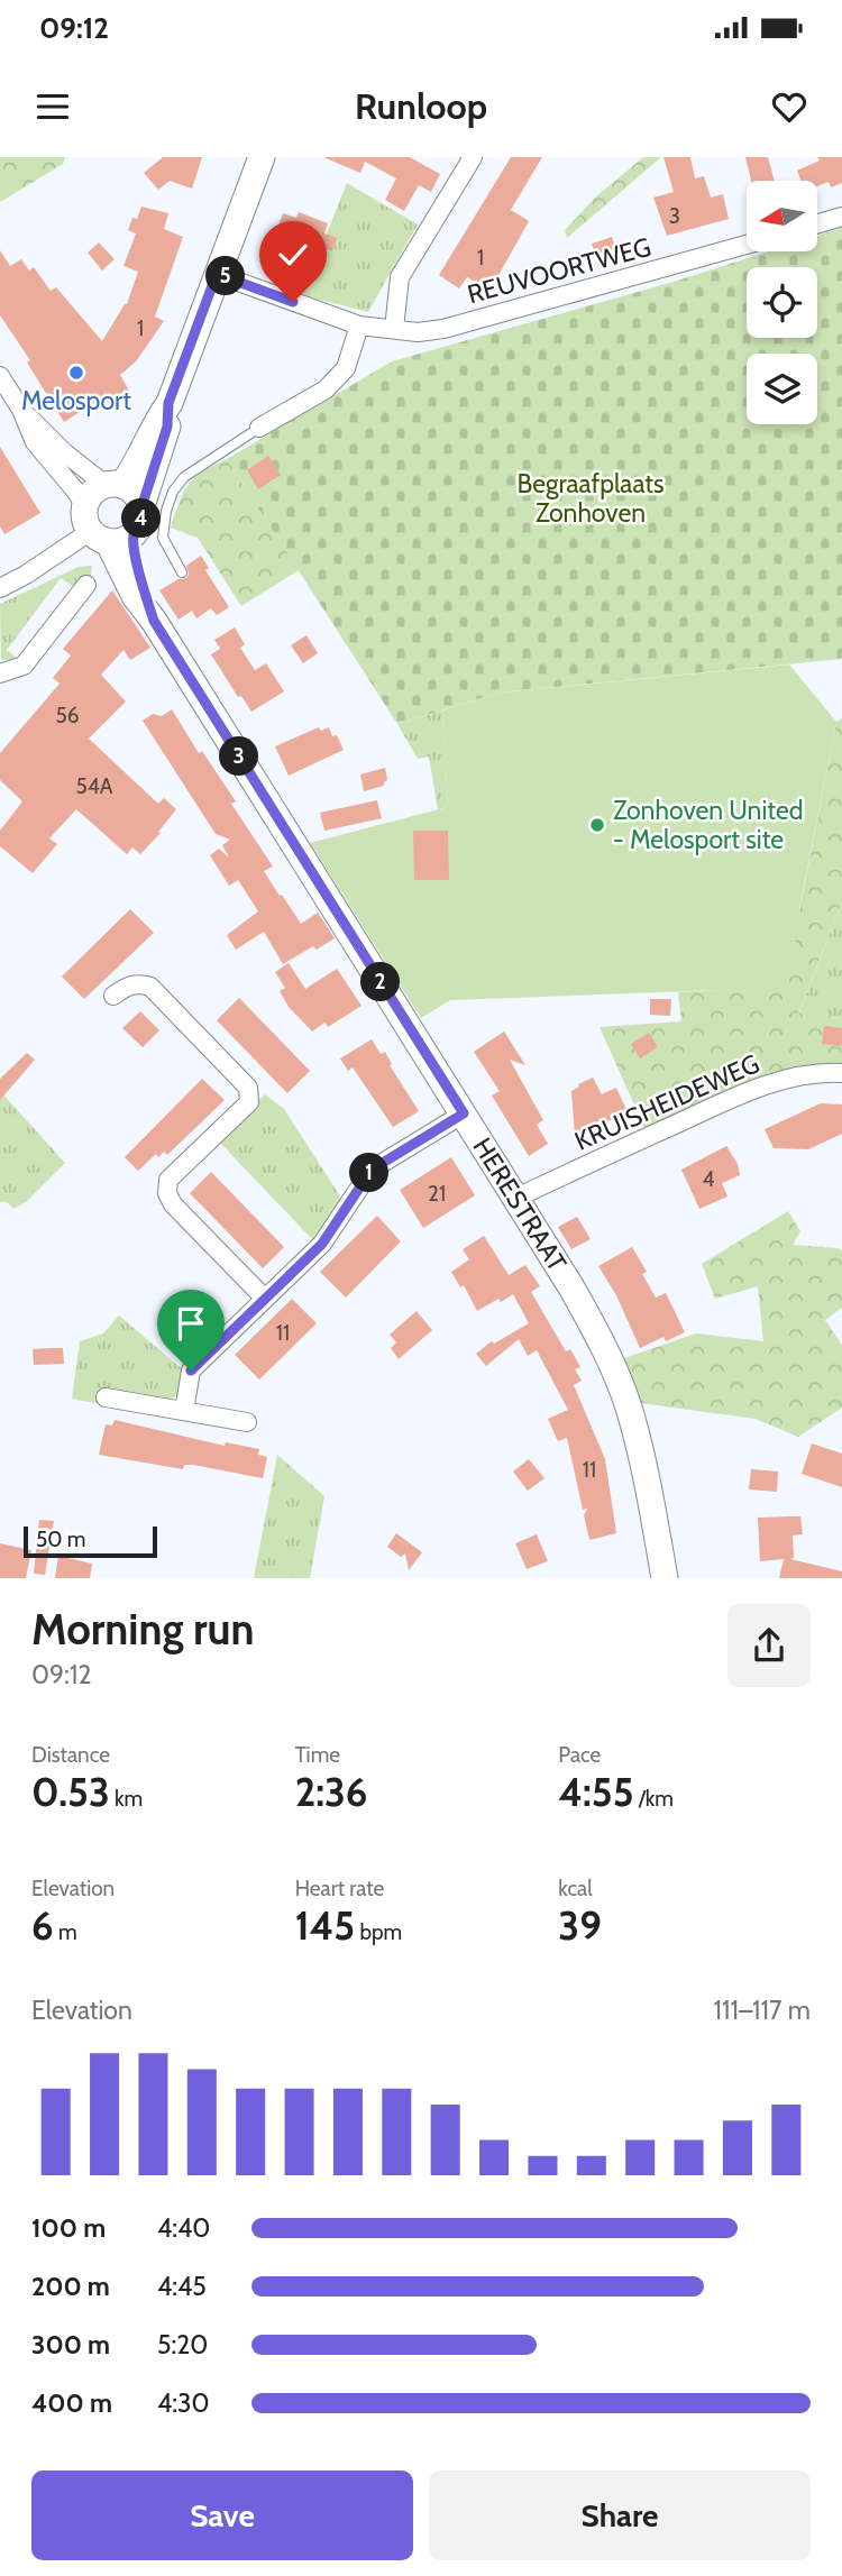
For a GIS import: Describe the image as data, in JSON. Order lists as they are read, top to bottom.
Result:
{
  "streets": {
    "street": ["REUVOORTWEG", "KRUISHEIDEWEG", "HERESTRAAT"]
  },
  "crossings": [
    ["KRUISHEIDEWEG", "HERESTRAAT"]
  ],
  "parks": ["Begraafplaats Zonhoven"],
  "places": ["Melosport", "Zonhoven United - Melosport site"],
  "house_numbers": [
    "3",
    "1",
    "1",
    "56",
    "54A",
    "4",
    "21",
    "11",
    "11"
  ],
  "scale_bar": "50 m",
  "north": "left",
  "page": {
    "status": "09:12",
    "header": "Runloop",
    "pins": [
      "5",
      "4",
      "3",
      "2",
      "1"
    ],
    "scale": "50 m",
    "heading": ["Morning run", "09:12"],
    "stats": [
      ["Distance", "0.53 km"],
      ["Time", "2:36"],
      ["Pace", "4:55 /km"],
      ["Elevation", "6 m"],
      ["Heart rate", "145 bpm"],
      ["kcal", "39"]
    ],
    "chart": ["Elevation", "111–117 m"],
    "list": [
      {
        "name": "100 m",
        "note": "4:40"
      },
      {
        "name": "200 m",
        "note": "4:45"
      },
      {
        "name": "300 m",
        "note": "5:20"
      },
      {
        "name": "400 m",
        "note": "4:30"
      }
    ],
    "buttons": ["Save", "Share"]
  }
}
